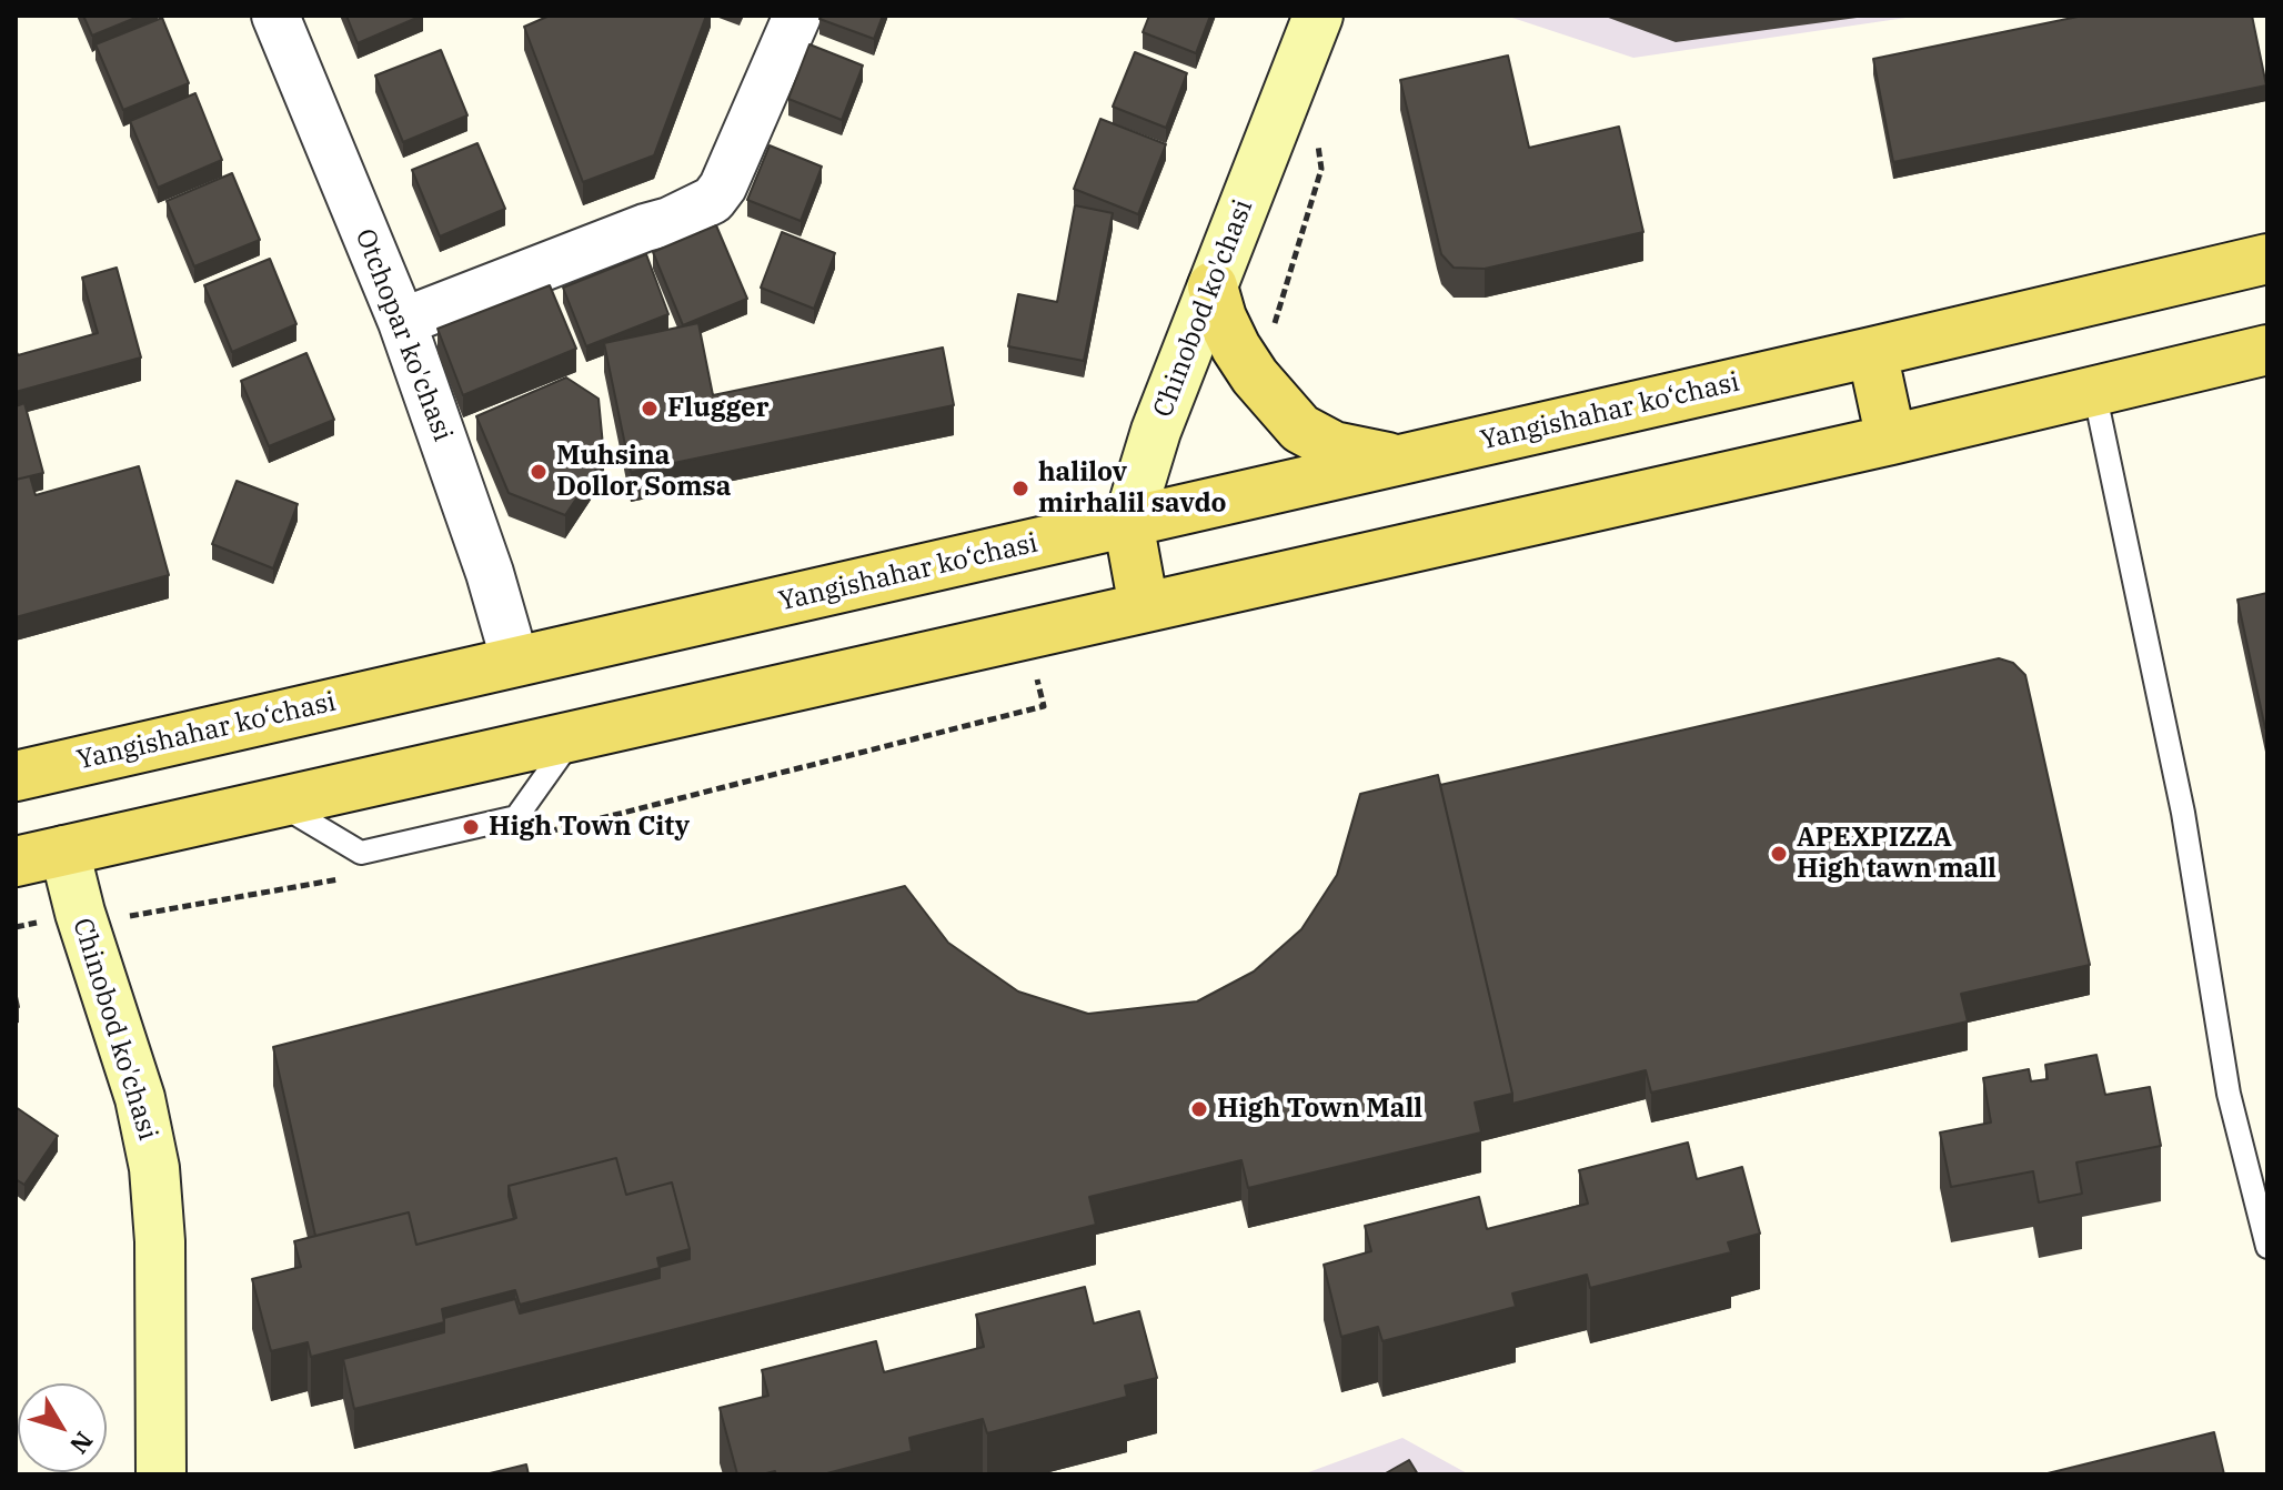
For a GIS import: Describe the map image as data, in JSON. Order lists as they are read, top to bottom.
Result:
{
  "streets": {
    "main road": ["Chinobod ko'chasi", "Yangishahar ko‘chasi"],
    "street": ["Otchopar ko'chasi"]
  },
  "crossings": [
    ["Chinobod ko'chasi", "Yangishahar ko‘chasi"],
    ["Otchopar ko'chasi", "Yangishahar ko‘chasi"]
  ],
  "places": [
    "Flugger",
    "Muhsina Dollor Somsa",
    "halilov mirhalil savdo",
    "High Town City",
    "APEXPIZZA High tawn mall",
    "High Town Mall"
  ],
  "north": "bottom right"
}
